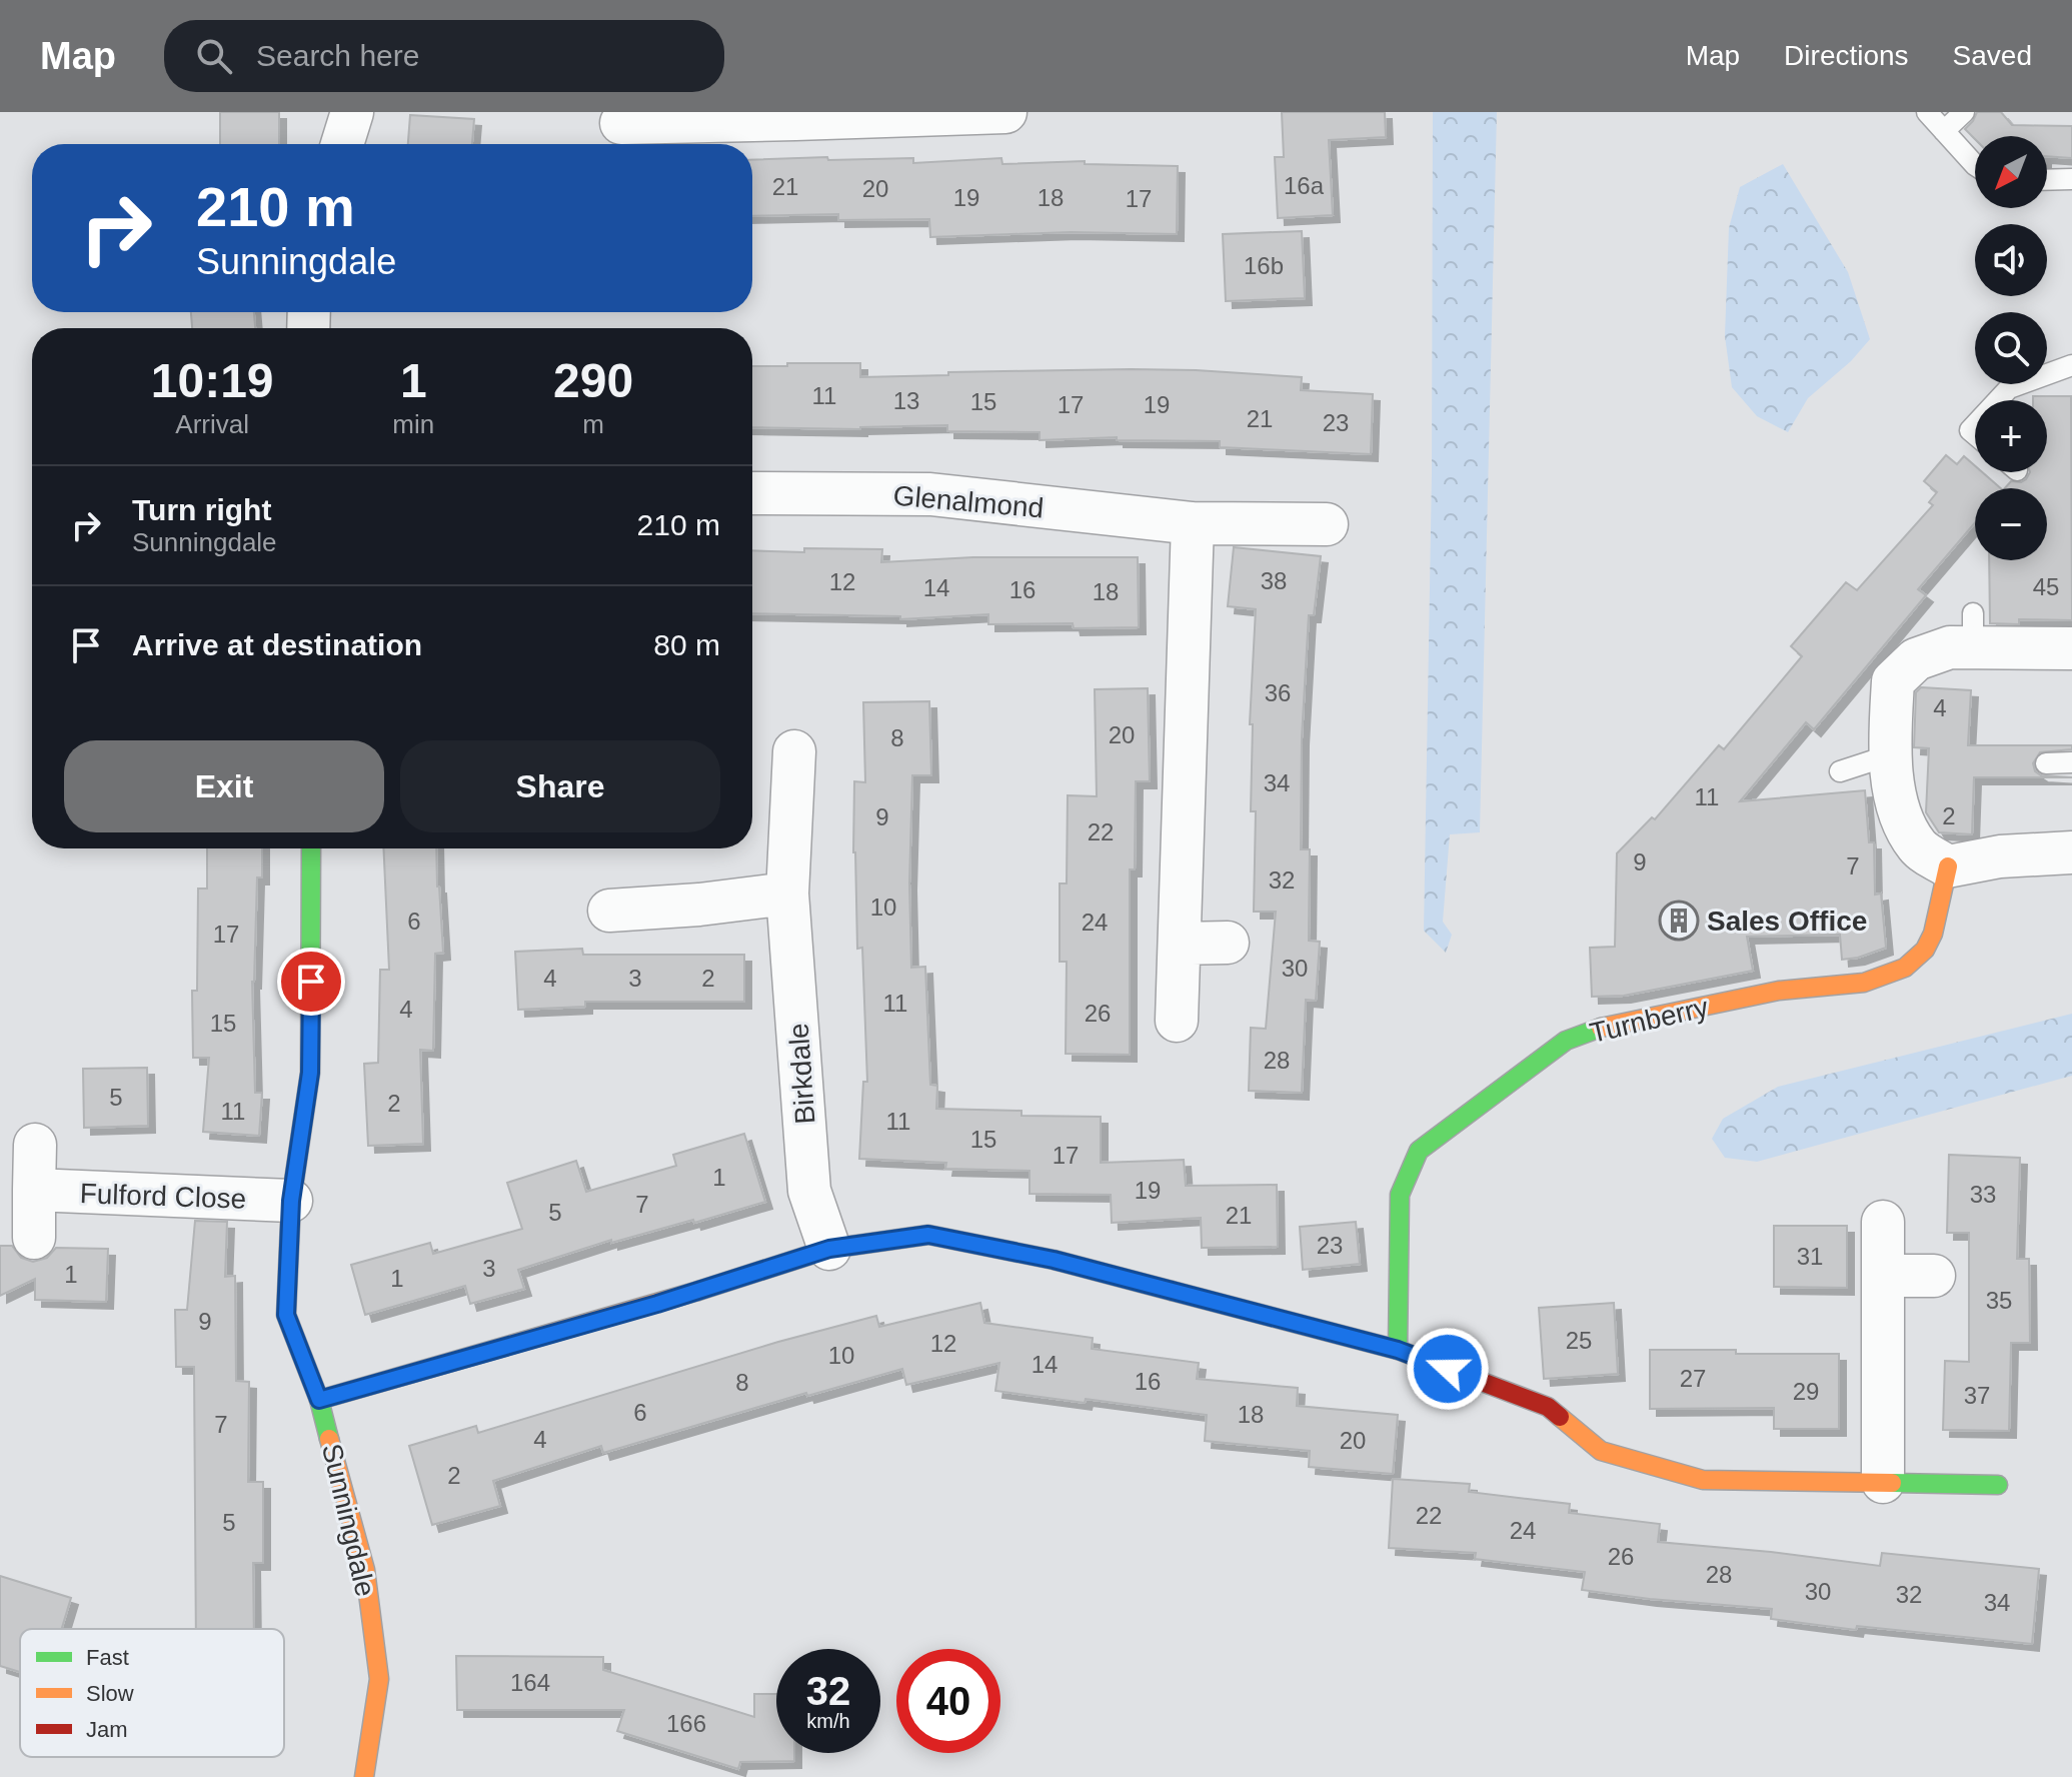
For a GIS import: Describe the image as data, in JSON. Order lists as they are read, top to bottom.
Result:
{
  "streets": {
    "street": [
      "Glenalmond",
      "Turnberry",
      "Birkdale",
      "Fulford Close",
      "Sunningdale"
    ]
  },
  "crossings": [
    ["Fulford Close", "Sunningdale"]
  ],
  "places": {
    "building": ["Sales Office"]
  },
  "house_numbers": [
    "16a",
    "21",
    "20",
    "19",
    "18",
    "17",
    "16b",
    "11",
    "13",
    "15",
    "17",
    "19",
    "21",
    "23",
    "38",
    "12",
    "45",
    "14",
    "16",
    "18",
    "36",
    "4",
    "20",
    "8",
    "34",
    "11",
    "2",
    "9",
    "22",
    "9",
    "7",
    "32",
    "10",
    "6",
    "24",
    "17",
    "30",
    "4",
    "3",
    "2",
    "11",
    "4",
    "26",
    "15",
    "28",
    "5",
    "2",
    "11",
    "11",
    "15",
    "17",
    "1",
    "19",
    "33",
    "7",
    "5",
    "21",
    "23",
    "31",
    "3",
    "1",
    "1",
    "35",
    "9",
    "25",
    "12",
    "10",
    "14",
    "27",
    "16",
    "8",
    "29",
    "37",
    "6",
    "18",
    "7",
    "4",
    "20",
    "2",
    "22",
    "5",
    "24",
    "26",
    "28",
    "30",
    "32",
    "34",
    "164",
    "166"
  ],
  "legend": ["Fast", "Slow", "Jam"],
  "north": "bottom left",
  "page": {
    "header": "Map",
    "search": "Search here",
    "nav": ["Map", "Directions", "Saved"],
    "map_buttons": ["+", "−"],
    "turn": ["210 m", "Sunningdale"],
    "eta": [
      "10:19",
      "Arrival",
      "1",
      "min",
      "290",
      "m"
    ],
    "list": [
      {
        "name": "Turn right",
        "note": "Sunningdale",
        "value": "210 m"
      },
      {
        "name": "Arrive at destination",
        "value": "80 m"
      }
    ],
    "buttons": ["Exit", "Share"],
    "speed": "32 km/h",
    "limit": "40"
  }
}
